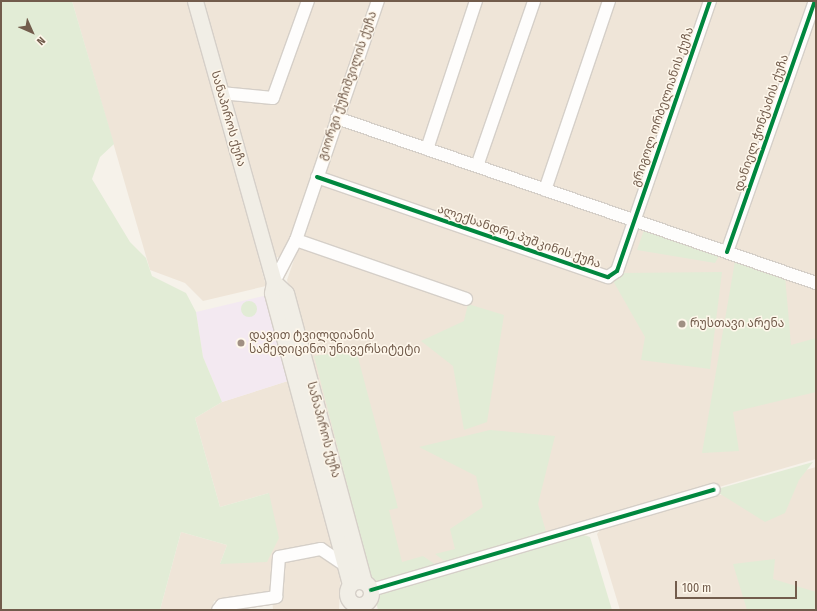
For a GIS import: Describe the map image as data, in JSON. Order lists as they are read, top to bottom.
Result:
{
  "streets": {
    "main road": ["სანაპიროს ქუჩა"],
    "street": [
      "გიორგი ქუჩიშვილის ქუჩა",
      "გრიგოლ ორბელიანის ქუჩა",
      "დანიელ ჭონქაძის ქუჩა",
      "ალექსანდრე პუშკინის ქუჩა"
    ]
  },
  "crossings": [
    ["გიორგი ქუჩიშვილის ქუჩა", "სანაპიროს ქუჩა"],
    ["გიორგი ქუჩიშვილის ქუჩა", "ალექსანდრე პუშკინის ქუჩა"],
    ["გრიგოლ ორბელიანის ქუჩა", "ალექსანდრე პუშკინის ქუჩა"]
  ],
  "places": ["რუსთავი არენა", "დავით ტვილდიანის სამედიცინო უნივერსიტეტი"],
  "scale_bar": "100 m",
  "north": "bottom right"
}
